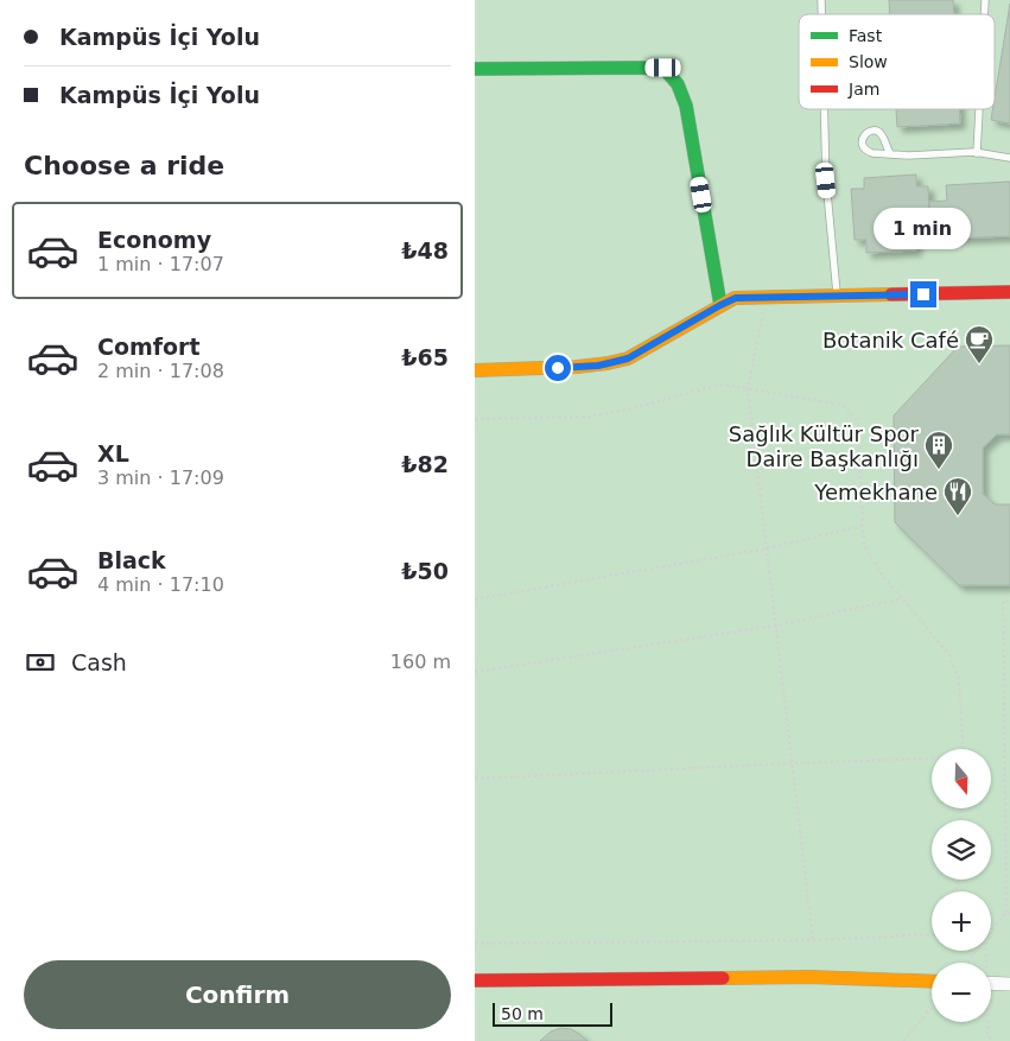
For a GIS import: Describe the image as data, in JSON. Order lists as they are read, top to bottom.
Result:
{
  "places": {
    "cafe": ["Botanik Café"],
    "building": ["Sağlık Kültür Spor Daire Başkanlığı"],
    "restaurant": ["Yemekhane"]
  },
  "legend": ["Fast", "Slow", "Jam"],
  "scale_bar": "50 m",
  "north": "bottom",
  "page": {
    "banner": ["Kampüs İçi Yolu", "Kampüs İçi Yolu"],
    "heading": "Choose a ride",
    "list": [
      {
        "name": "Economy",
        "note": "1 min · 17:07",
        "value": "₺48"
      },
      {
        "name": "Comfort",
        "note": "2 min · 17:08",
        "value": "₺65"
      },
      {
        "name": "XL",
        "note": "3 min · 17:09",
        "value": "₺82"
      },
      {
        "name": "Black",
        "note": "4 min · 17:10",
        "value": "₺50"
      }
    ],
    "bubble": "1 min",
    "pay": ["Cash", "160 m"],
    "map_buttons": ["+", "−"],
    "buttons": "Confirm",
    "scale": "50 m"
  }
}
